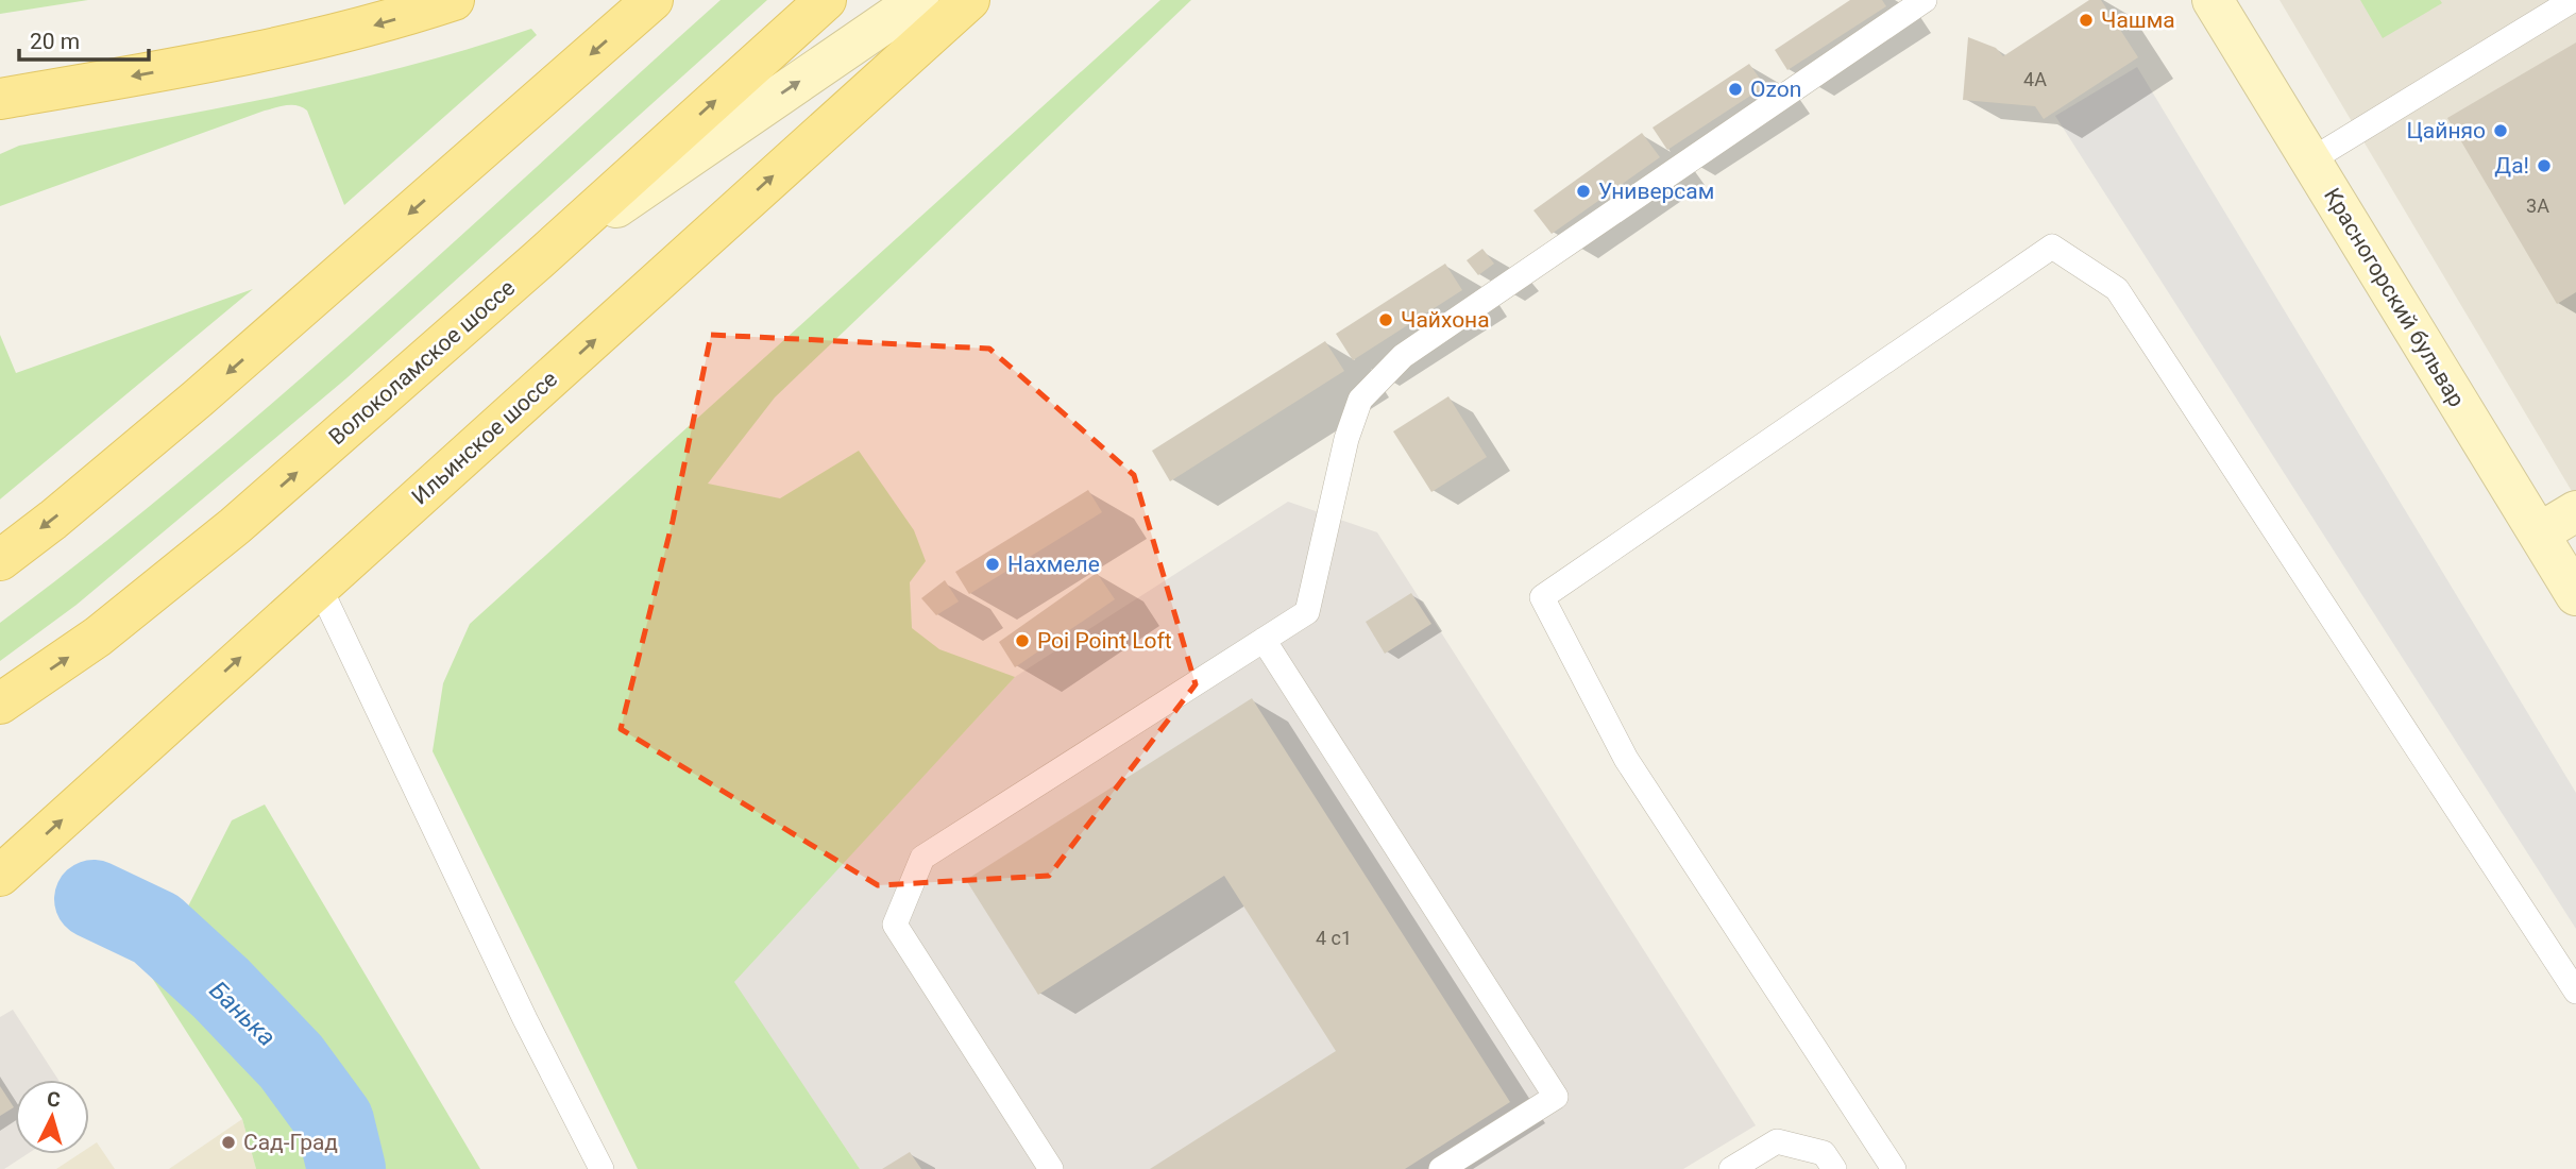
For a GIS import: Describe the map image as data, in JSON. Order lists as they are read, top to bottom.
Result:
{
  "streets": {
    "main road": ["Красногорский бульвар", "Волоколамское шоссе", "Ильинское шоссе"]
  },
  "water": ["Банька"],
  "places": [
    "Чашма",
    "Ozon",
    "Цайняо",
    "Да!",
    "Универсам",
    "Чайхона",
    "Нахмеле",
    "Poi Point Loft",
    "Сад-Град"
  ],
  "house_numbers": ["4А", "3А", "4 с1"],
  "scale_bar": "20 m",
  "north": "top"
}
